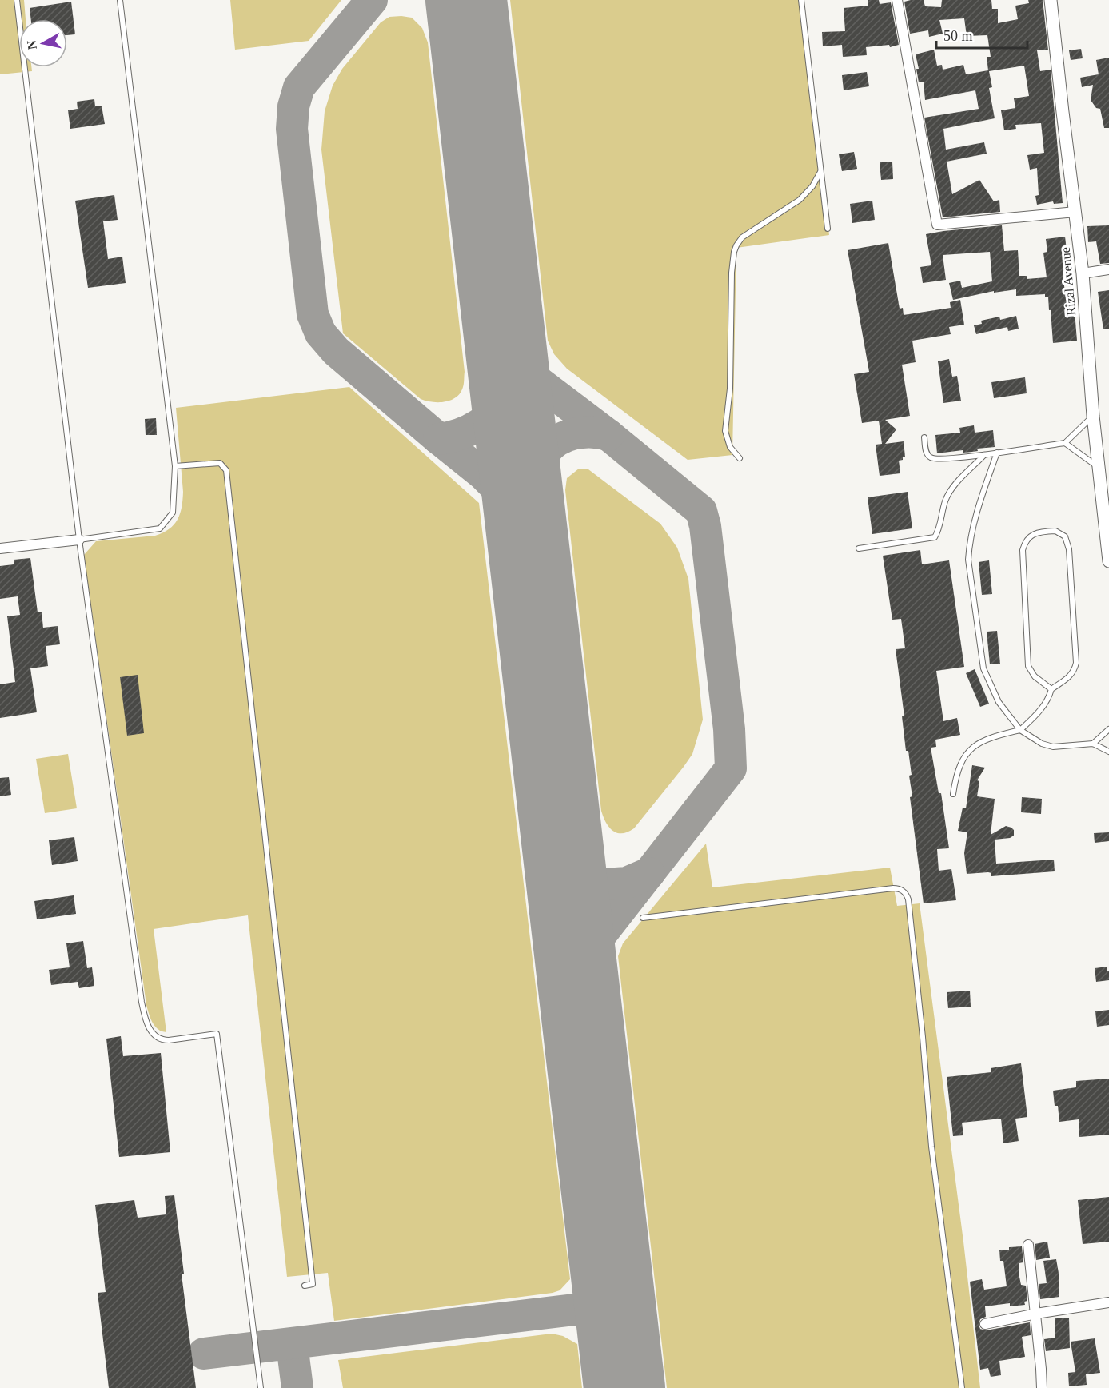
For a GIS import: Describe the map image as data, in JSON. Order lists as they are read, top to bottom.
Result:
{
  "streets": {
    "street": ["Rizal Avenue"]
  },
  "scale_bar": "50 m",
  "north": "left"
}
